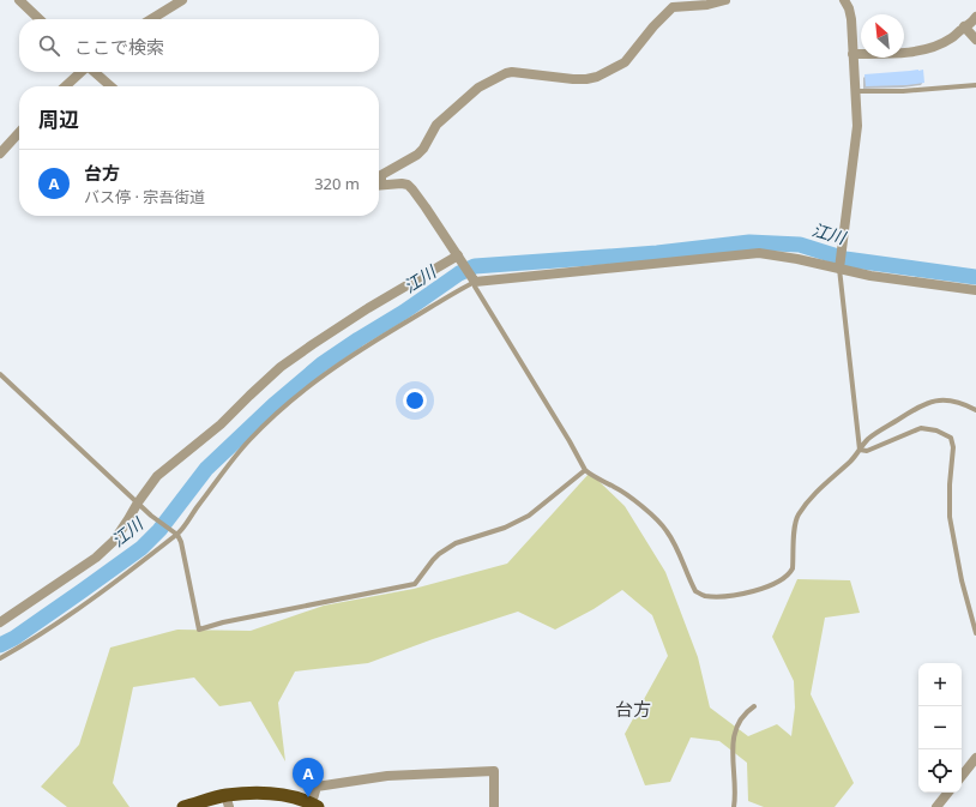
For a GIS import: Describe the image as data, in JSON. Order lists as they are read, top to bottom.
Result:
{
  "districts": ["台方"],
  "water": ["江川"],
  "north": "top left",
  "page": {
    "search": "ここで検索",
    "heading": "周辺",
    "list": [
      {
        "mark": "A",
        "name": "台方",
        "note": "バス停 · 宗吾街道",
        "value": "320 m"
      }
    ],
    "map_buttons": ["+", "−"],
    "pins": "A"
  }
}
